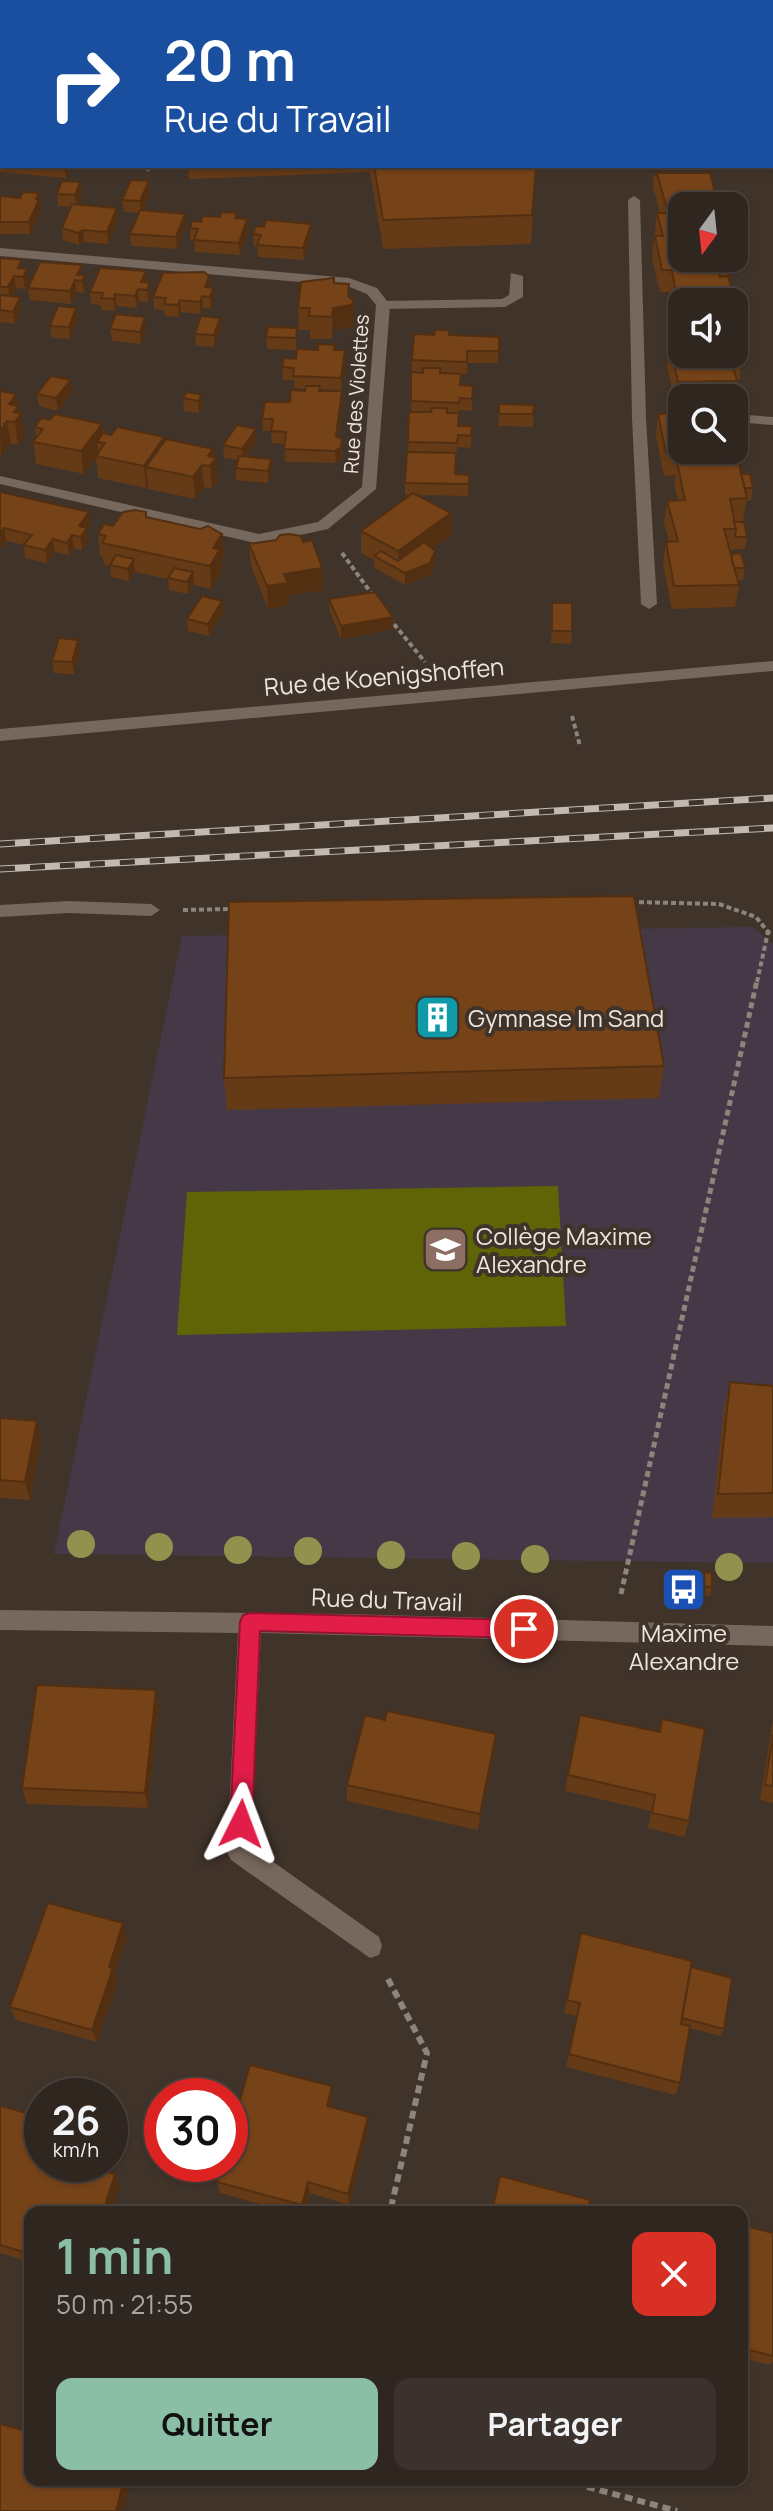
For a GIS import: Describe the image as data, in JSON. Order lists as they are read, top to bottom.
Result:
{
  "streets": {
    "street": ["Rue des Violettes", "Rue de Koenigshoffen", "Rue du Travail"]
  },
  "places": {
    "building": ["Gymnase Im Sand"],
    "school or university": ["Collège Maxime Alexandre"],
    "bus stop": ["Maxime Alexandre"]
  },
  "north": "bottom",
  "page": {
    "turn": ["20 m", "Rue du Travail"],
    "speed": "26 km/h",
    "limit": "30",
    "heading": ["1 min", "50 m · 21:55"],
    "buttons": ["Quitter", "Partager"]
  }
}
